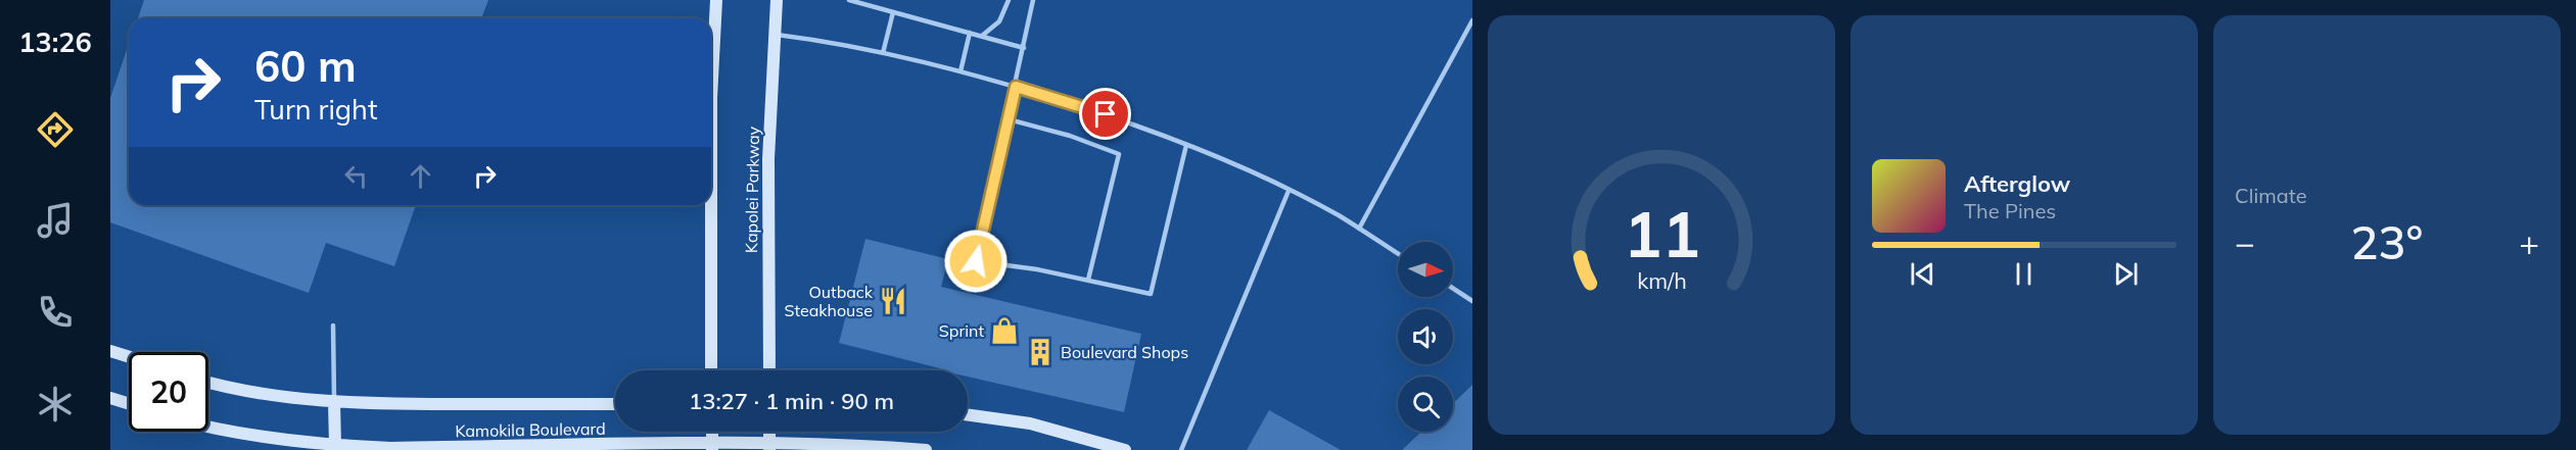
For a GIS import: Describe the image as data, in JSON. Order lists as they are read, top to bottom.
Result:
{
  "streets": {
    "main road": ["Kapolei Parkway", "Kamokila Boulevard"]
  },
  "places": {
    "restaurant": ["Outback Steakhouse"],
    "shop": ["Sprint"],
    "building": ["Boulevard Shops"]
  },
  "north": "right",
  "page": {
    "tabs": "13:26",
    "tile": "Climate",
    "turn": ["60 m", "Turn right"],
    "song": ["Afterglow", "The Pines"],
    "heat": ["−", "23°", "+"],
    "limit": "20",
    "trip": "13:27 · 1 min · 90 m",
    "gauge": ["11", "km/h"]
  }
}
